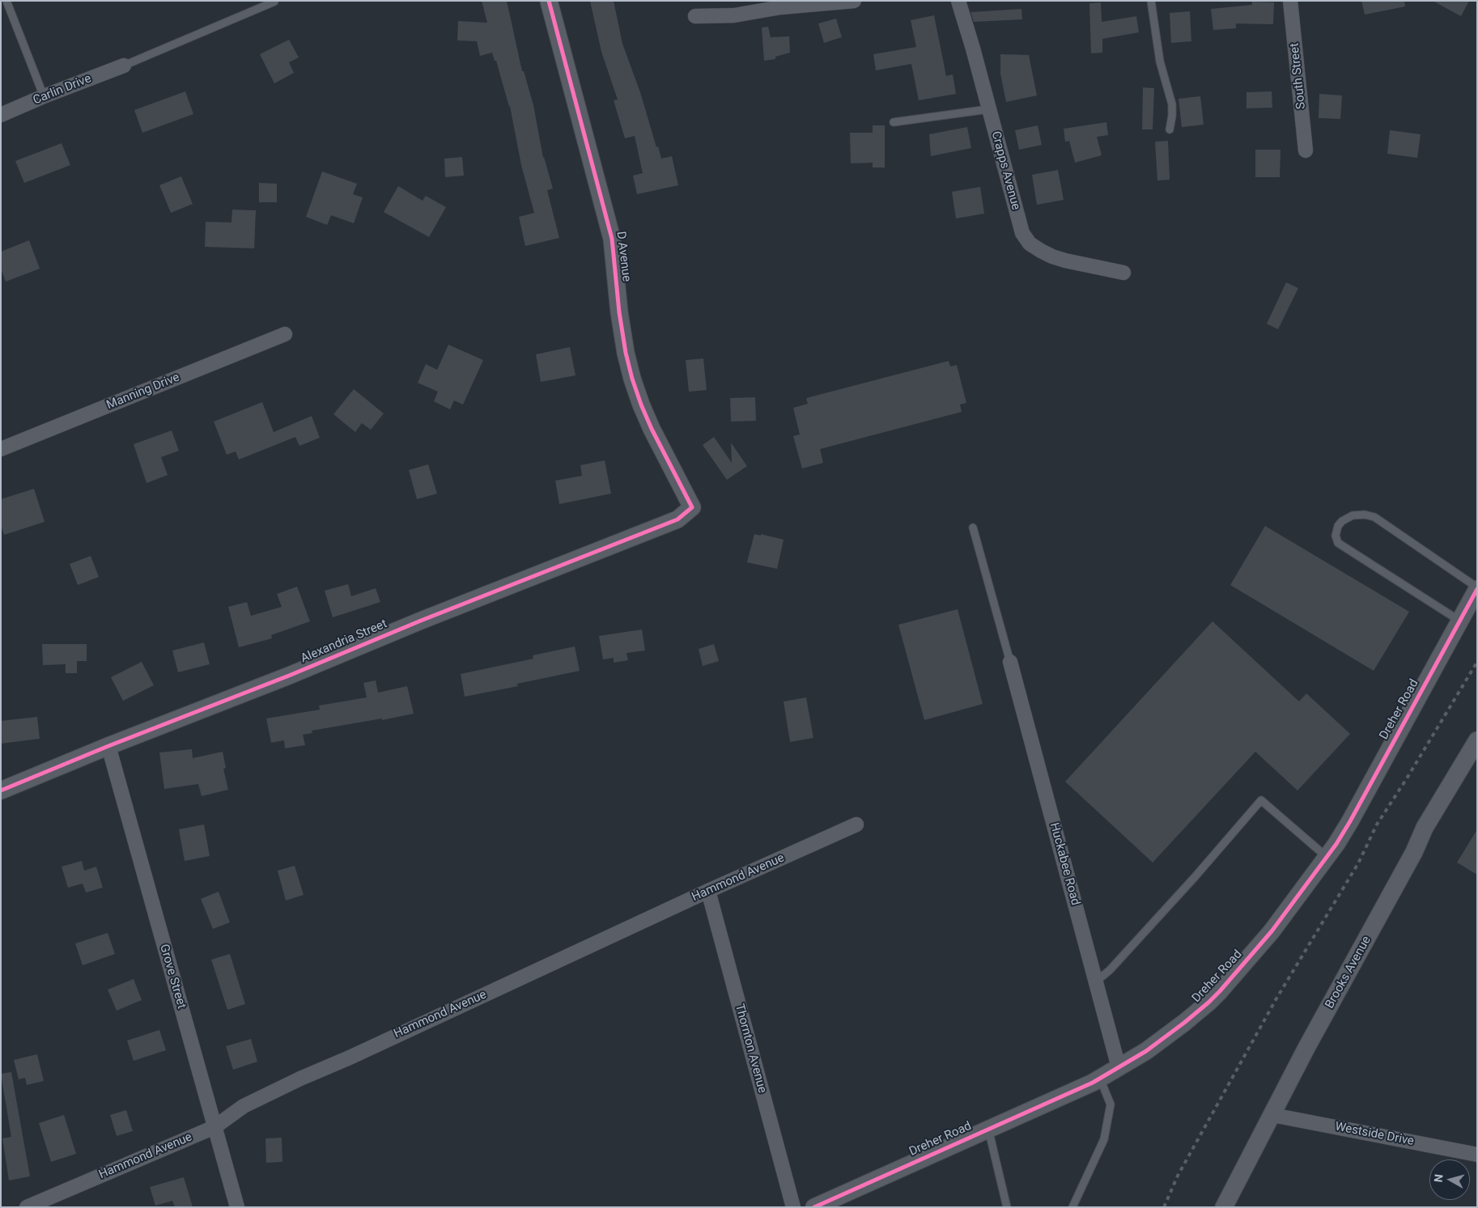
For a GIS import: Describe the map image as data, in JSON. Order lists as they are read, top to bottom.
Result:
{
  "streets": {
    "street": [
      "South Street",
      "Carlin Drive",
      "Crapps Avenue",
      "D Avenue",
      "Manning Drive",
      "Alexandria Street",
      "Dreher Road",
      "Huckabee Road",
      "Hammond Avenue",
      "Brooks Avenue",
      "Grove Street",
      "Thornton Avenue",
      "Westside Drive"
    ]
  },
  "crossings": [
    ["D Avenue", "Alexandria Street"],
    ["Alexandria Street", "Grove Street"],
    ["Dreher Road", "Huckabee Road"],
    ["Hammond Avenue", "Grove Street"],
    ["Hammond Avenue", "Thornton Avenue"],
    ["Brooks Avenue", "Westside Drive"]
  ],
  "north": "left"
}
